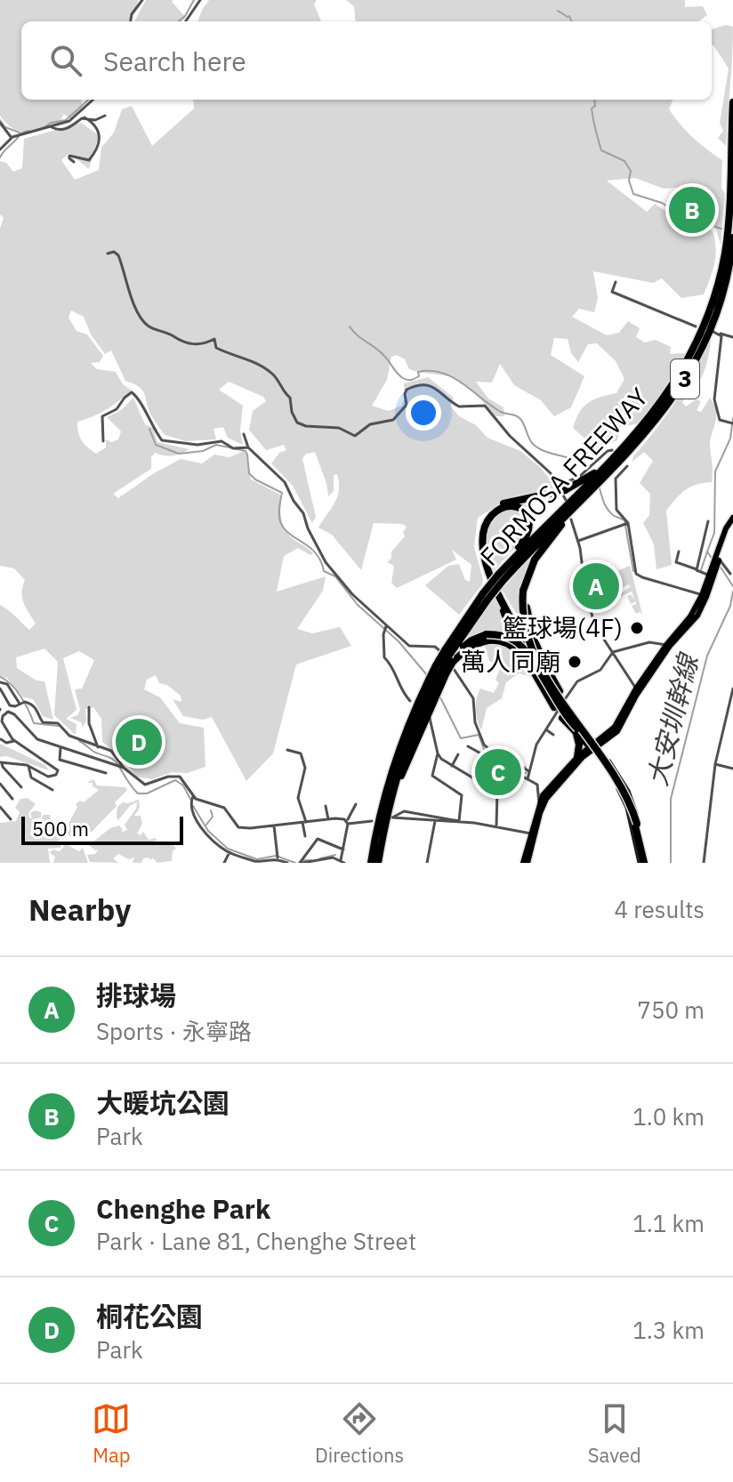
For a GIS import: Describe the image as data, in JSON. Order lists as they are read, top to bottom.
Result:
{
  "streets": {
    "highway": ["3", "FORMOSA FREEWAY"]
  },
  "water": ["大安圳幹線"],
  "places": ["籃球場(4F)", "萬人同廟"],
  "scale_bar": "500 m",
  "page": {
    "search": "Search here",
    "pins": [
      "B",
      "A",
      "D",
      "C"
    ],
    "scale": "500 m",
    "heading": ["Nearby", "4 results"],
    "list": [
      {
        "mark": "A",
        "name": "排球場",
        "note": "Sports · 永寧路",
        "value": "750 m"
      },
      {
        "mark": "B",
        "name": "大暖坑公園",
        "note": "Park",
        "value": "1.0 km"
      },
      {
        "mark": "C",
        "name": "Chenghe Park",
        "note": "Park · Lane 81, Chenghe Street",
        "value": "1.1 km"
      },
      {
        "mark": "D",
        "name": "桐花公園",
        "note": "Park",
        "value": "1.3 km"
      }
    ],
    "nav": ["Map", "Directions", "Saved"]
  }
}
